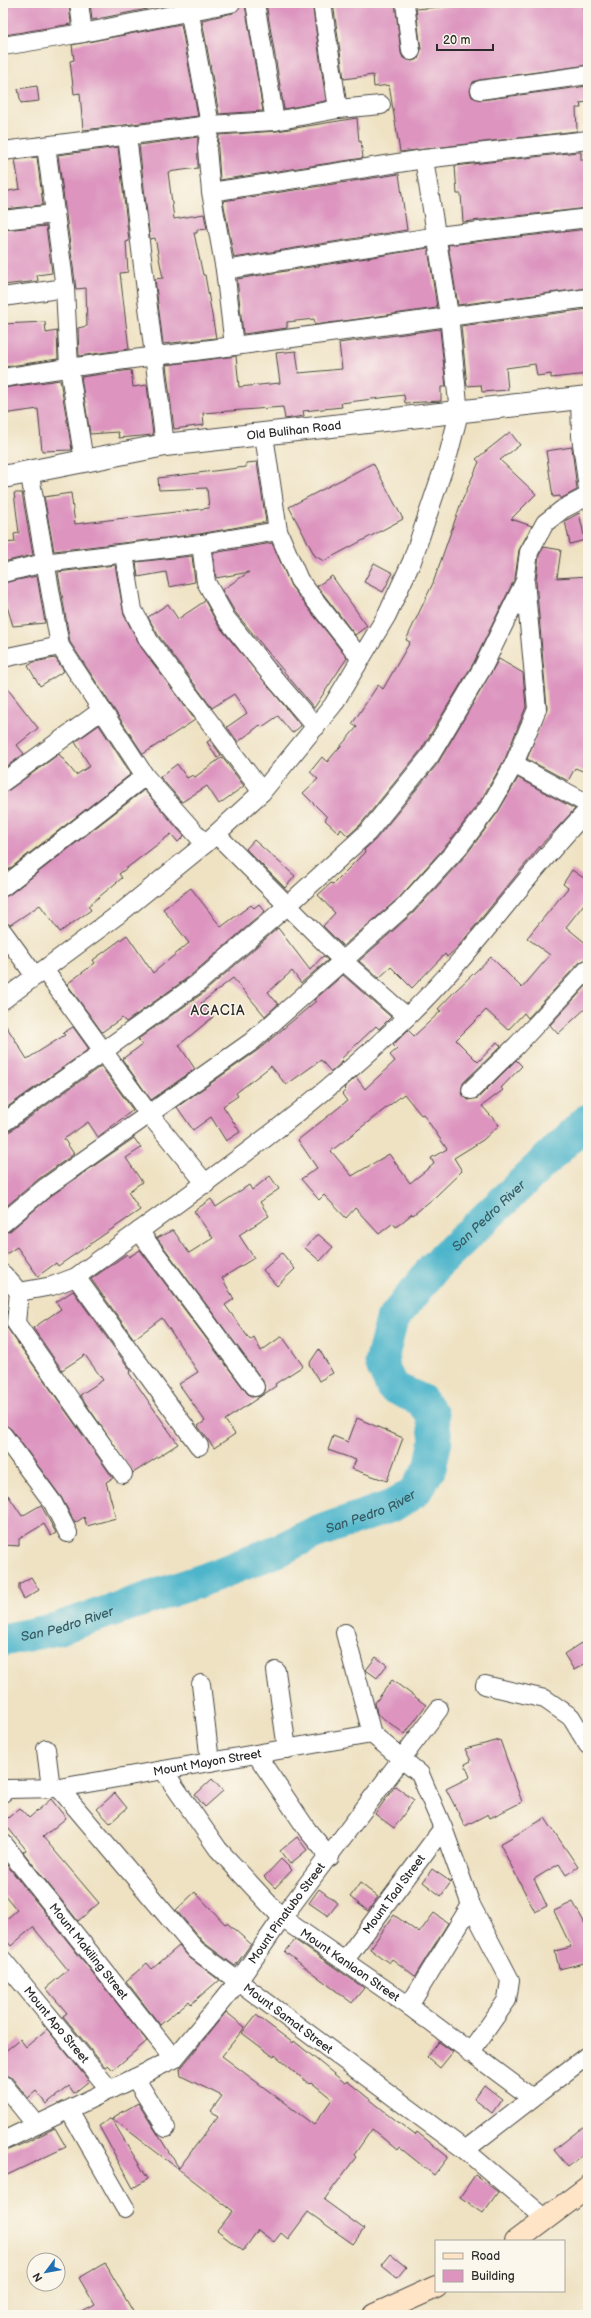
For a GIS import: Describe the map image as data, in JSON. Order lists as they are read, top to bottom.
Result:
{
  "streets": {
    "street": [
      "Old Bulihan Road",
      "Mount Mayon Street",
      "Mount Taal Street",
      "Mount Pinatubo Street",
      "Mount Makiling Street",
      "Mount Kanlaon Street",
      "Mount Samat Street",
      "Mount Apo Street"
    ]
  },
  "crossings": [
    ["Mount Mayon Street", "Mount Kanlaon Street"],
    ["Mount Mayon Street", "Mount Samat Street"],
    ["Mount Taal Street", "Mount Kanlaon Street"],
    ["Mount Pinatubo Street", "Mount Makiling Street"],
    ["Mount Pinatubo Street", "Mount Kanlaon Street"],
    ["Mount Pinatubo Street", "Mount Samat Street"],
    ["Mount Pinatubo Street", "Mount Apo Street"]
  ],
  "districts": ["ACACIA"],
  "water": ["San Pedro River"],
  "legend": ["Road", "Building"],
  "scale_bar": "20 m",
  "north": "bottom left"
}
